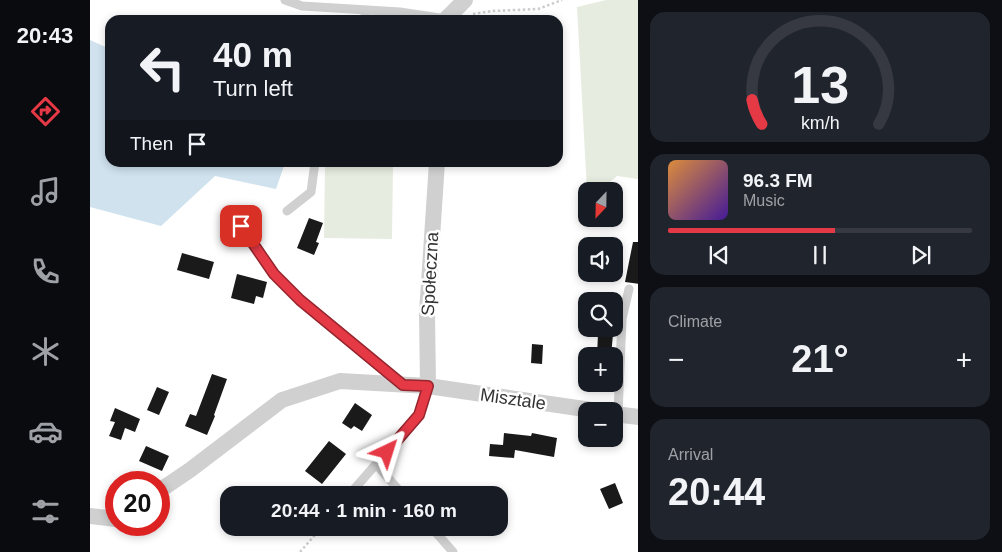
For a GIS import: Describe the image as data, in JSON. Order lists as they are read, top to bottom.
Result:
{
  "streets": {
    "street": ["Społeczna", "Misztale"]
  },
  "crossings": [
    ["Społeczna", "Misztale"]
  ],
  "north": "bottom",
  "page": {
    "tabs": "20:43",
    "turn": ["40 m", "Turn left"],
    "then": "Then",
    "song": ["96.3 FM", "Music"],
    "map_buttons": ["+", "−"],
    "tile": [
      "Climate",
      ["Arrival", "20:44"]
    ],
    "heat": ["−", "21°", "+"],
    "limit": "20",
    "trip": "20:44 · 1 min · 160 m",
    "gauge": ["13", "km/h"]
  }
}
